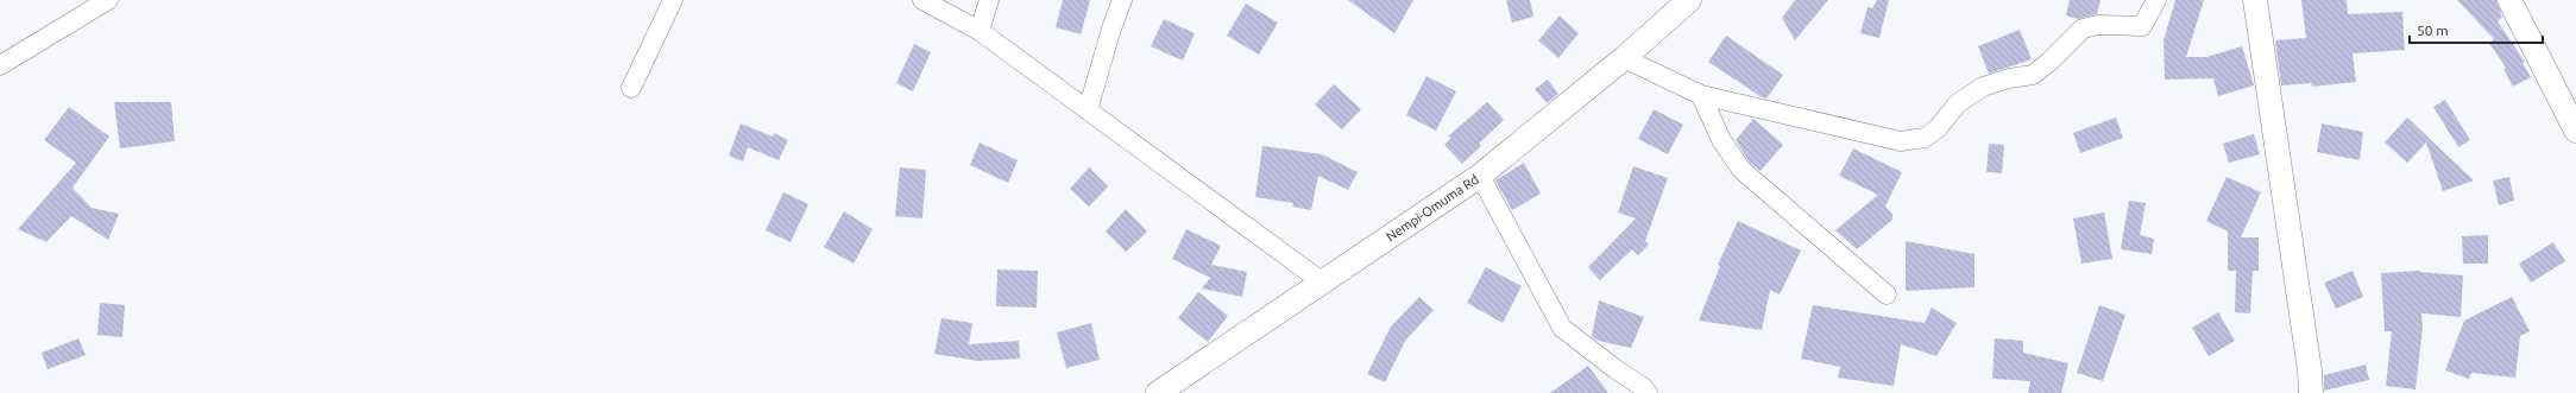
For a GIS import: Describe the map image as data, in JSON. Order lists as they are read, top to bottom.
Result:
{
  "streets": {
    "street": ["Nempi-Omuma Rd"]
  },
  "scale_bar": "50 m"
}
